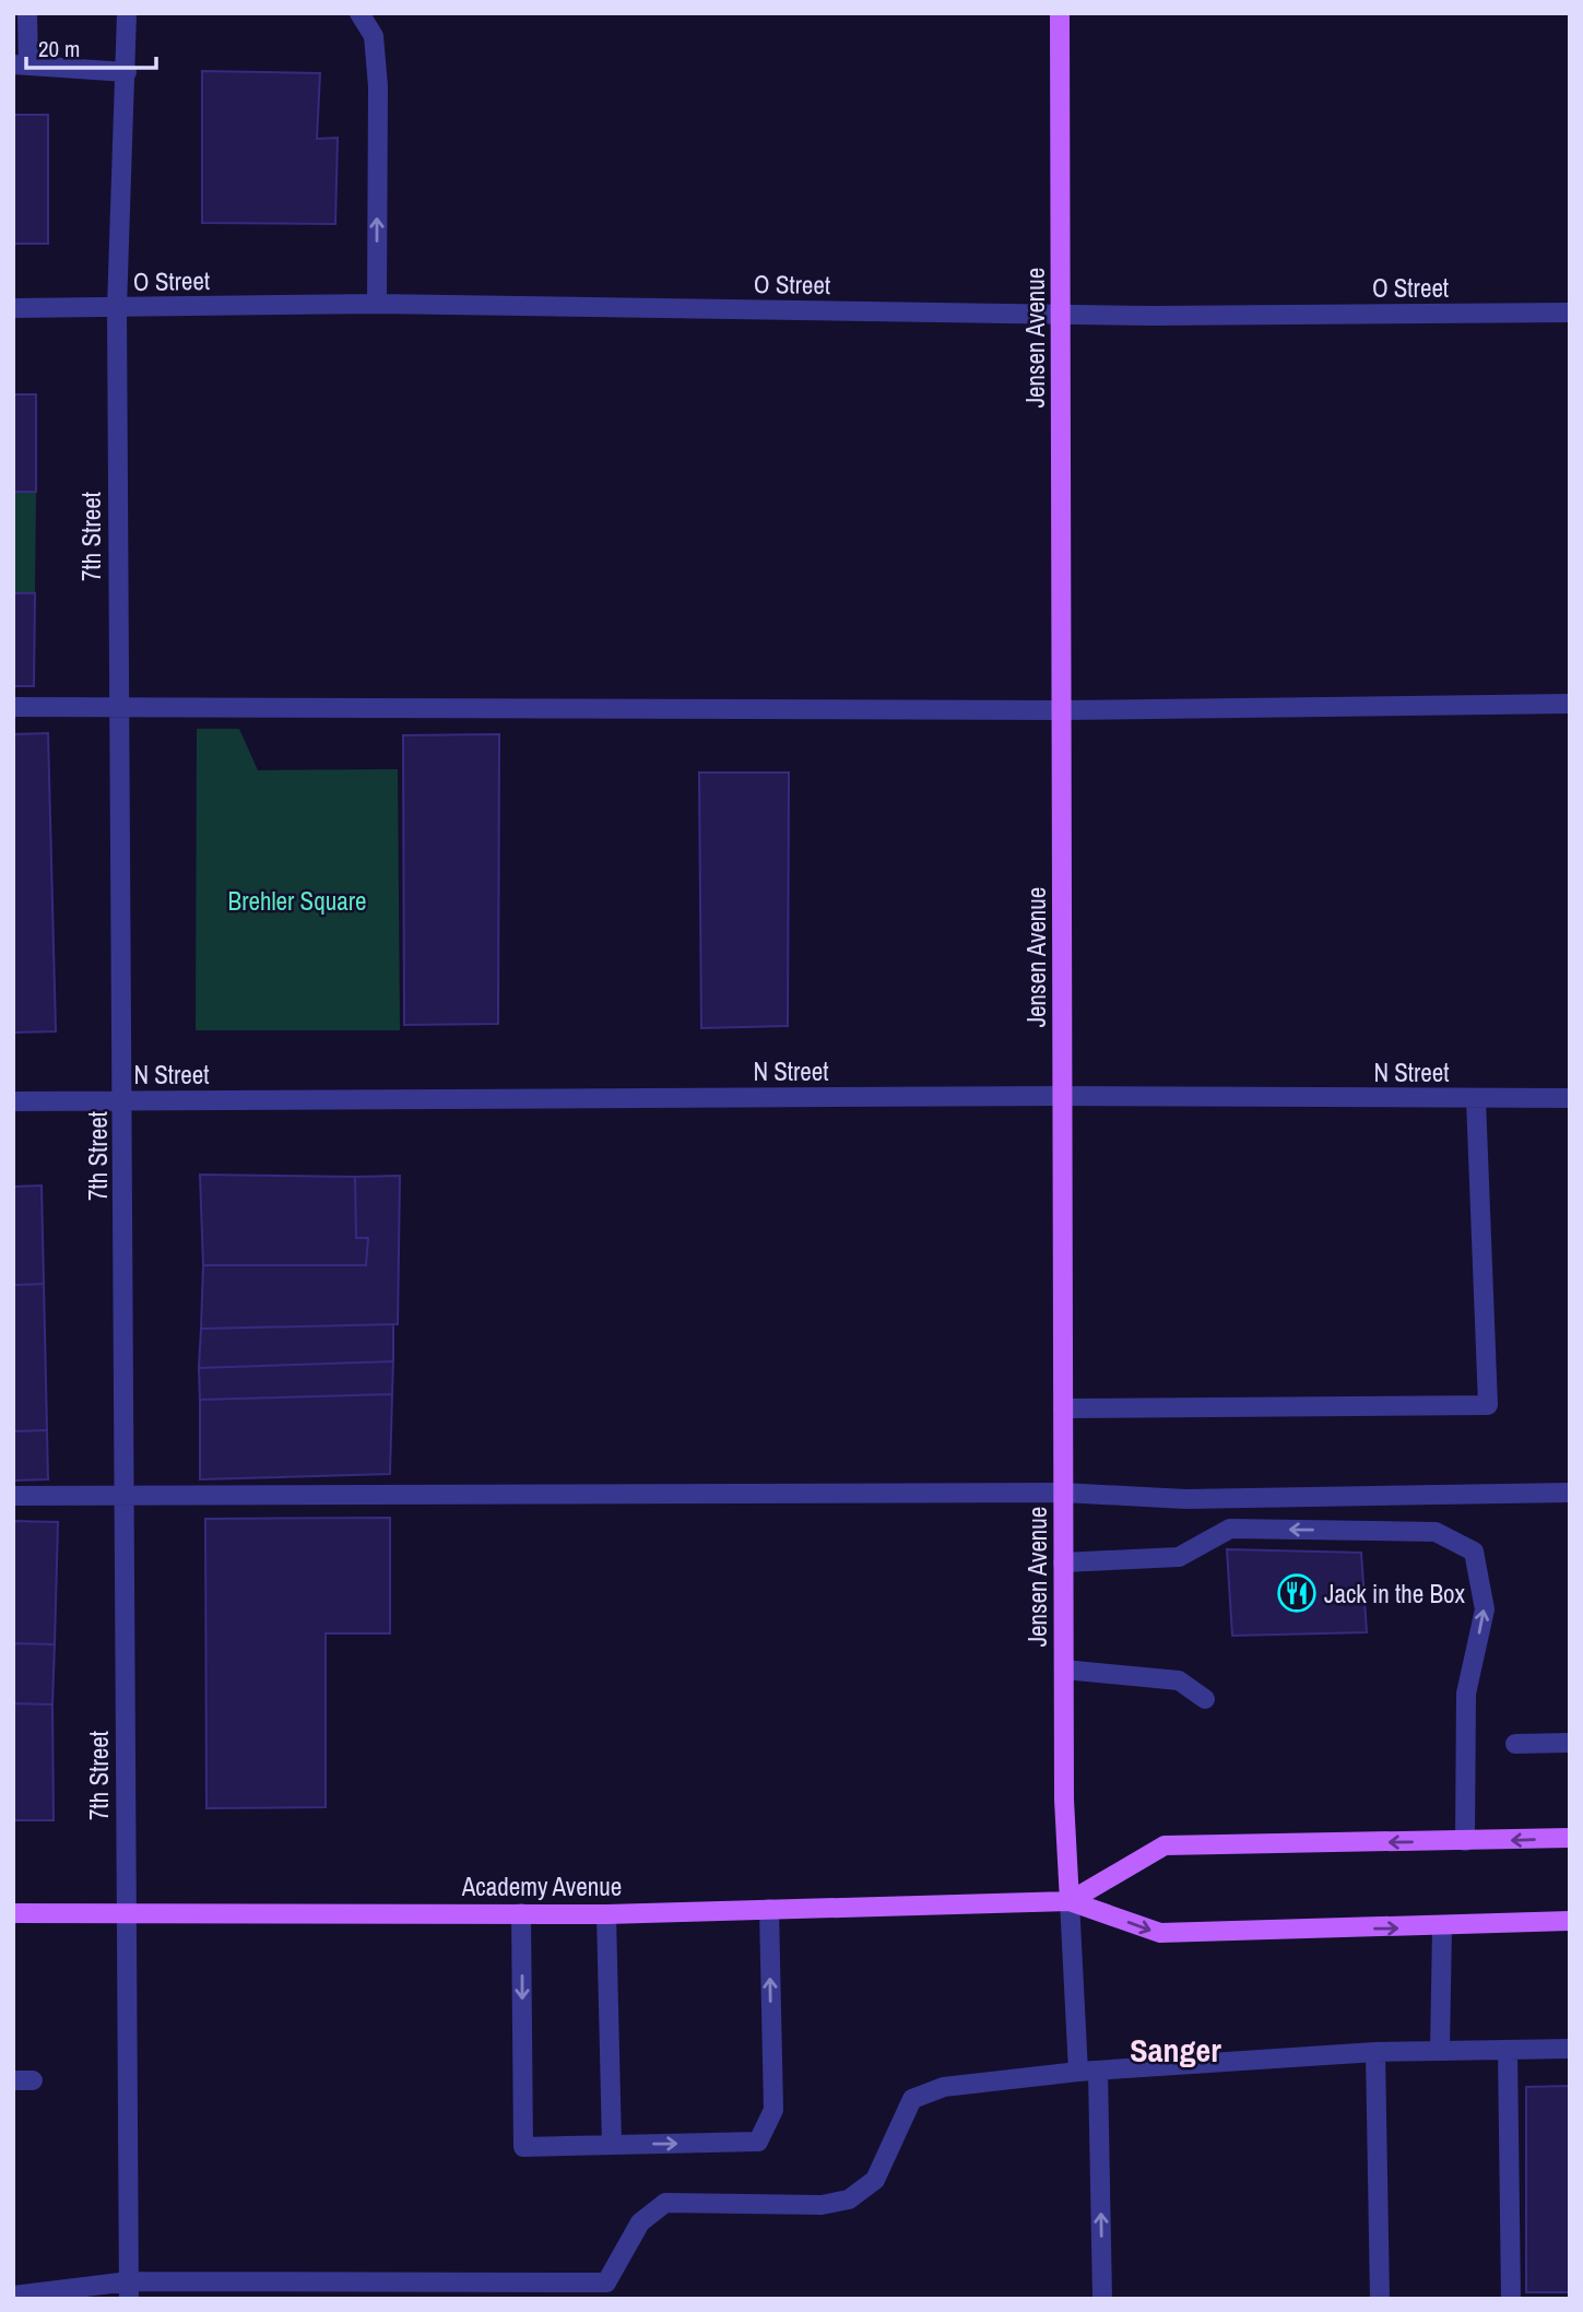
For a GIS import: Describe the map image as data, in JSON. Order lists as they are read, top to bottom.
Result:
{
  "streets": {
    "main road": ["Jensen Avenue", "Academy Avenue"],
    "street": ["O Street", "7th Street", "N Street"]
  },
  "crossings": [
    ["O Street", "Jensen Avenue"],
    ["O Street", "7th Street"],
    ["Jensen Avenue", "N Street"],
    ["Jensen Avenue", "Academy Avenue"],
    ["7th Street", "N Street"],
    ["7th Street", "Academy Avenue"]
  ],
  "districts": ["Sanger"],
  "parks": ["Brehler Square"],
  "places": {
    "restaurant": ["Jack in the Box"]
  },
  "scale_bar": "20 m"
}
